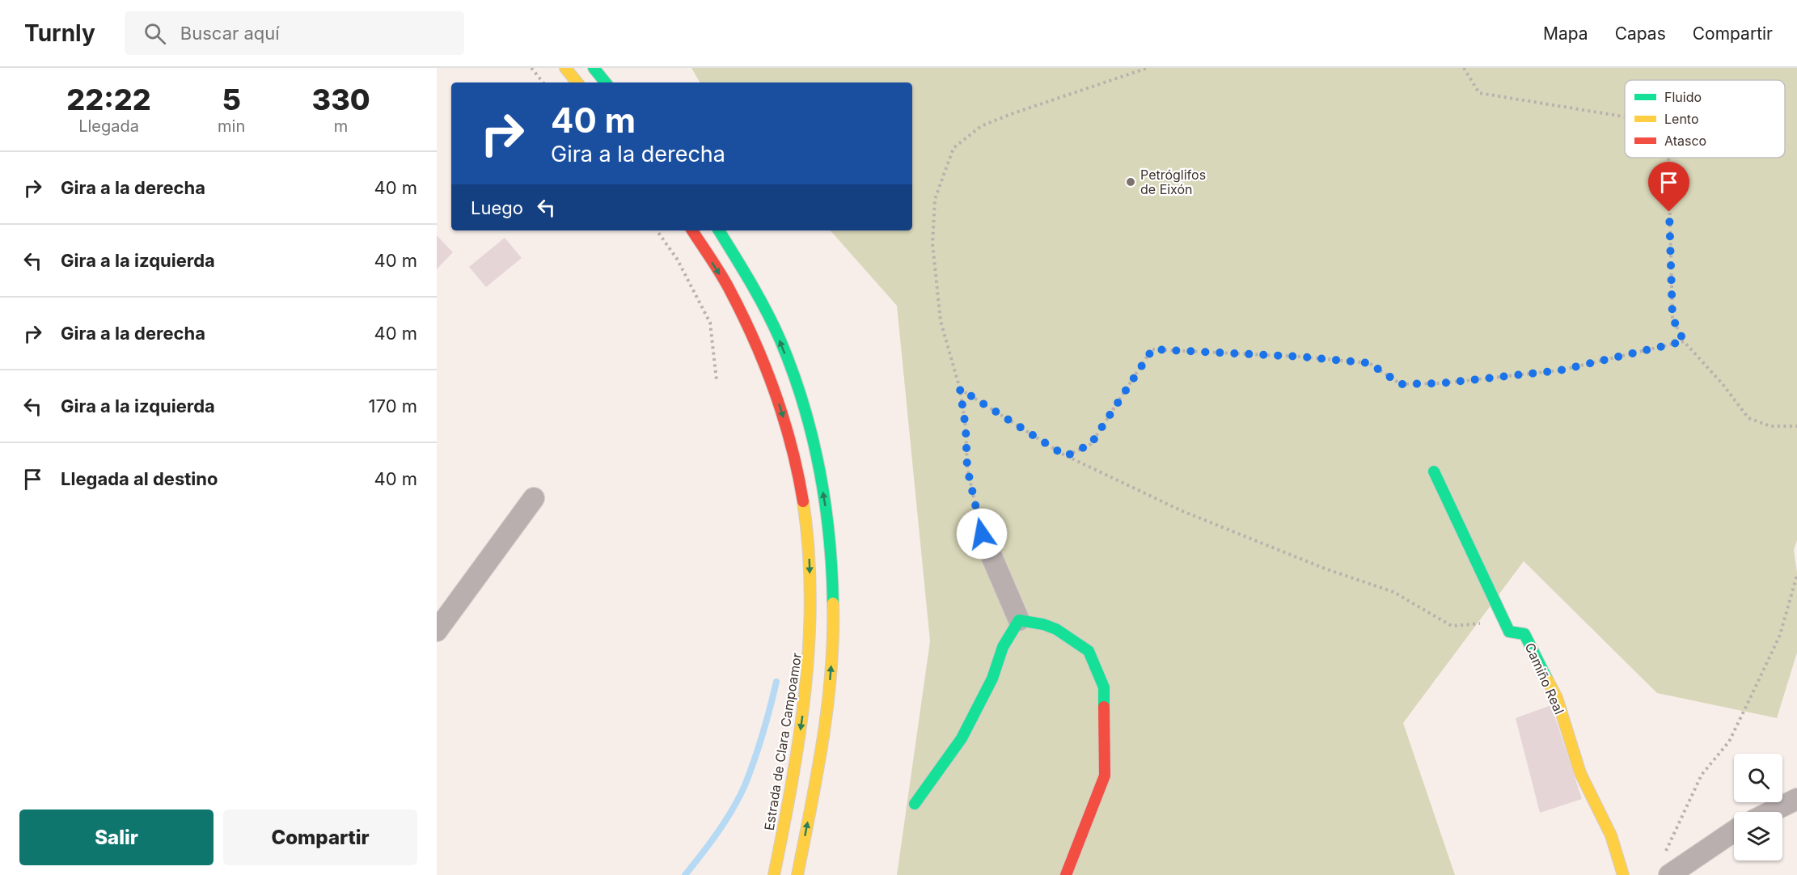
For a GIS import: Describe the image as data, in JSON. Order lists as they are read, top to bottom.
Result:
{
  "streets": {
    "main road": ["Camiño Real", "Estrada de Clara Campoamor"]
  },
  "places": ["Petróglifos de Eixón"],
  "legend": ["Fluido", "Lento", "Atasco"],
  "page": {
    "header": "Turnly",
    "search": "Buscar aquí",
    "nav": ["Mapa", "Capas", "Compartir"],
    "eta": [
      "22:22",
      "Llegada",
      "5",
      "min",
      "330",
      "m"
    ],
    "turn": ["40 m", "Gira a la derecha"],
    "list": [
      {
        "name": "Gira a la derecha",
        "value": "40 m"
      },
      {
        "name": "Gira a la izquierda",
        "value": "40 m"
      },
      {
        "name": "Gira a la derecha",
        "value": "40 m"
      },
      {
        "name": "Gira a la izquierda",
        "value": "170 m"
      },
      {
        "name": "Llegada al destino",
        "value": "40 m"
      }
    ],
    "then": "Luego",
    "buttons": ["Salir", "Compartir"]
  }
}
